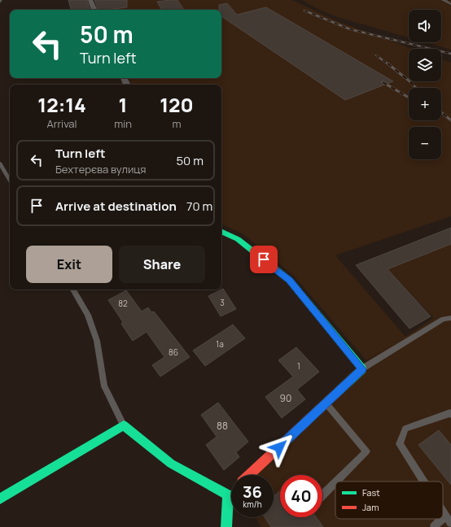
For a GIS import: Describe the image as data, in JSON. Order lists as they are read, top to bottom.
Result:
{
  "house_numbers": [
    "3",
    "82",
    "1а",
    "86",
    "1",
    "90",
    "88"
  ],
  "legend": ["Fast", "Jam"],
  "page": {
    "map_buttons": ["+", "−"],
    "turn": ["50 m", "Turn left"],
    "eta": [
      "12:14",
      "Arrival",
      "1",
      "min",
      "120",
      "m"
    ],
    "list": [
      {
        "name": "Turn left",
        "note": "Бехтерєва вулиця",
        "value": "50 m"
      },
      {
        "name": "Arrive at destination",
        "value": "70 m"
      }
    ],
    "buttons": ["Exit", "Share"],
    "speed": "36 km/h",
    "limit": "40"
  }
}
